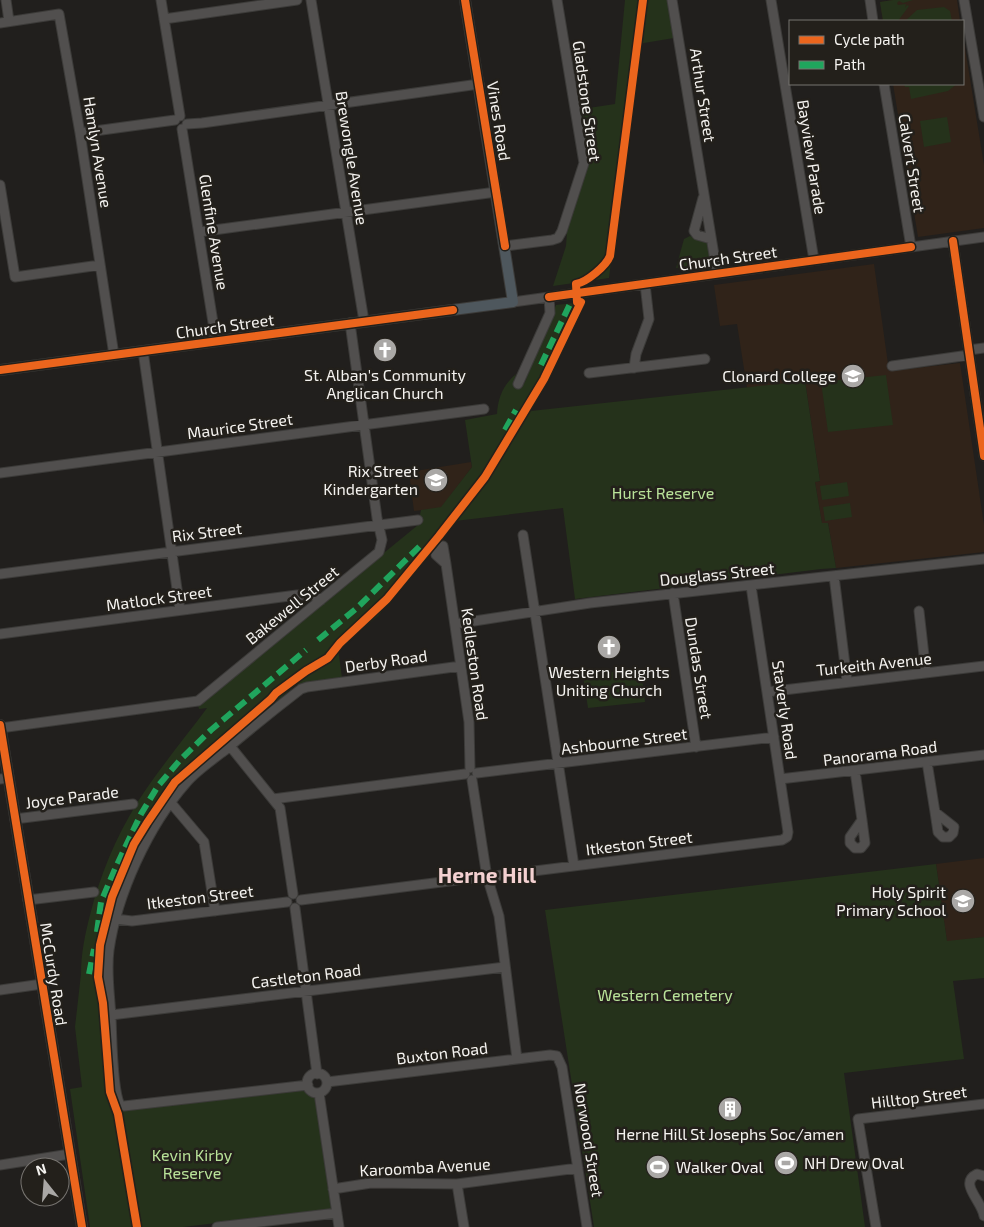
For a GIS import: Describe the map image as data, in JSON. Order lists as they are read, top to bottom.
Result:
{
  "streets": {
    "main road": ["Vines Road", "Church Street", "McCurdy Road"],
    "street": [
      "Arthur Street",
      "Gladstone Street",
      "Hamlyn Avenue",
      "Bayview Parade",
      "Brewongle Avenue",
      "Calvert Street",
      "Glenfine Avenue",
      "Maurice Street",
      "Rix Street",
      "Douglass Street",
      "Matlock Street",
      "Bakewell Street",
      "Derby Road",
      "Kedleston Road",
      "Turkeith Avenue",
      "Dundas Street",
      "Staverly Road",
      "Ashbourne Street",
      "Panorama Road",
      "Joyce Parade",
      "Itkeston Street",
      "Castleton Road",
      "Buxton Road",
      "Hilltop Street",
      "Norwood Street",
      "Karoomba Avenue"
    ]
  },
  "crossings": [
    ["Arthur Street", "Church Street"],
    ["Gladstone Street", "Vines Road"],
    ["Vines Road", "Church Street"],
    ["Hamlyn Avenue", "Church Street"],
    ["Bayview Parade", "Church Street"],
    ["Brewongle Avenue", "Church Street"],
    ["Calvert Street", "Church Street"],
    ["Glenfine Avenue", "Church Street"],
    ["Church Street", "Bakewell Street"],
    ["Maurice Street", "Bakewell Street"],
    ["Rix Street", "Bakewell Street"],
    ["Douglass Street", "Kedleston Road"],
    ["Douglass Street", "Dundas Street"],
    ["Douglass Street", "Staverly Road"],
    ["Matlock Street", "Bakewell Street"],
    ["Bakewell Street", "McCurdy Road"],
    ["Derby Road", "Kedleston Road"],
    ["Derby Road", "Itkeston Street"],
    ["Derby Road", "Castleton Road"],
    ["Derby Road", "Buxton Road"],
    ["Kedleston Road", "Ashbourne Street"],
    ["Kedleston Road", "Itkeston Street"],
    ["Kedleston Road", "Castleton Road"],
    ["Kedleston Road", "Buxton Road"],
    ["Turkeith Avenue", "Staverly Road"],
    ["Dundas Street", "Ashbourne Street"],
    ["Staverly Road", "Ashbourne Street"],
    ["Staverly Road", "Panorama Road"],
    ["Staverly Road", "Itkeston Street"],
    ["Joyce Parade", "McCurdy Road"],
    ["Buxton Road", "Norwood Street"],
    ["Norwood Street", "Karoomba Avenue"]
  ],
  "districts": ["Herne Hill"],
  "parks": ["Hurst Reserve", "Western Cemetery", "Kevin Kirby Reserve"],
  "places": {
    "church": ["St. Alban's Community Anglican Church", "Western Heights Uniting Church"],
    "school or university": ["Clonard College", "Rix Street Kindergarten", "Holy Spirit Primary School"],
    "building": ["Herne Hill St Josephs Soc/amen"],
    "sports": ["NH Drew Oval", "Walker Oval"]
  },
  "legend": ["Cycle path", "Path"],
  "north": "top"
}
